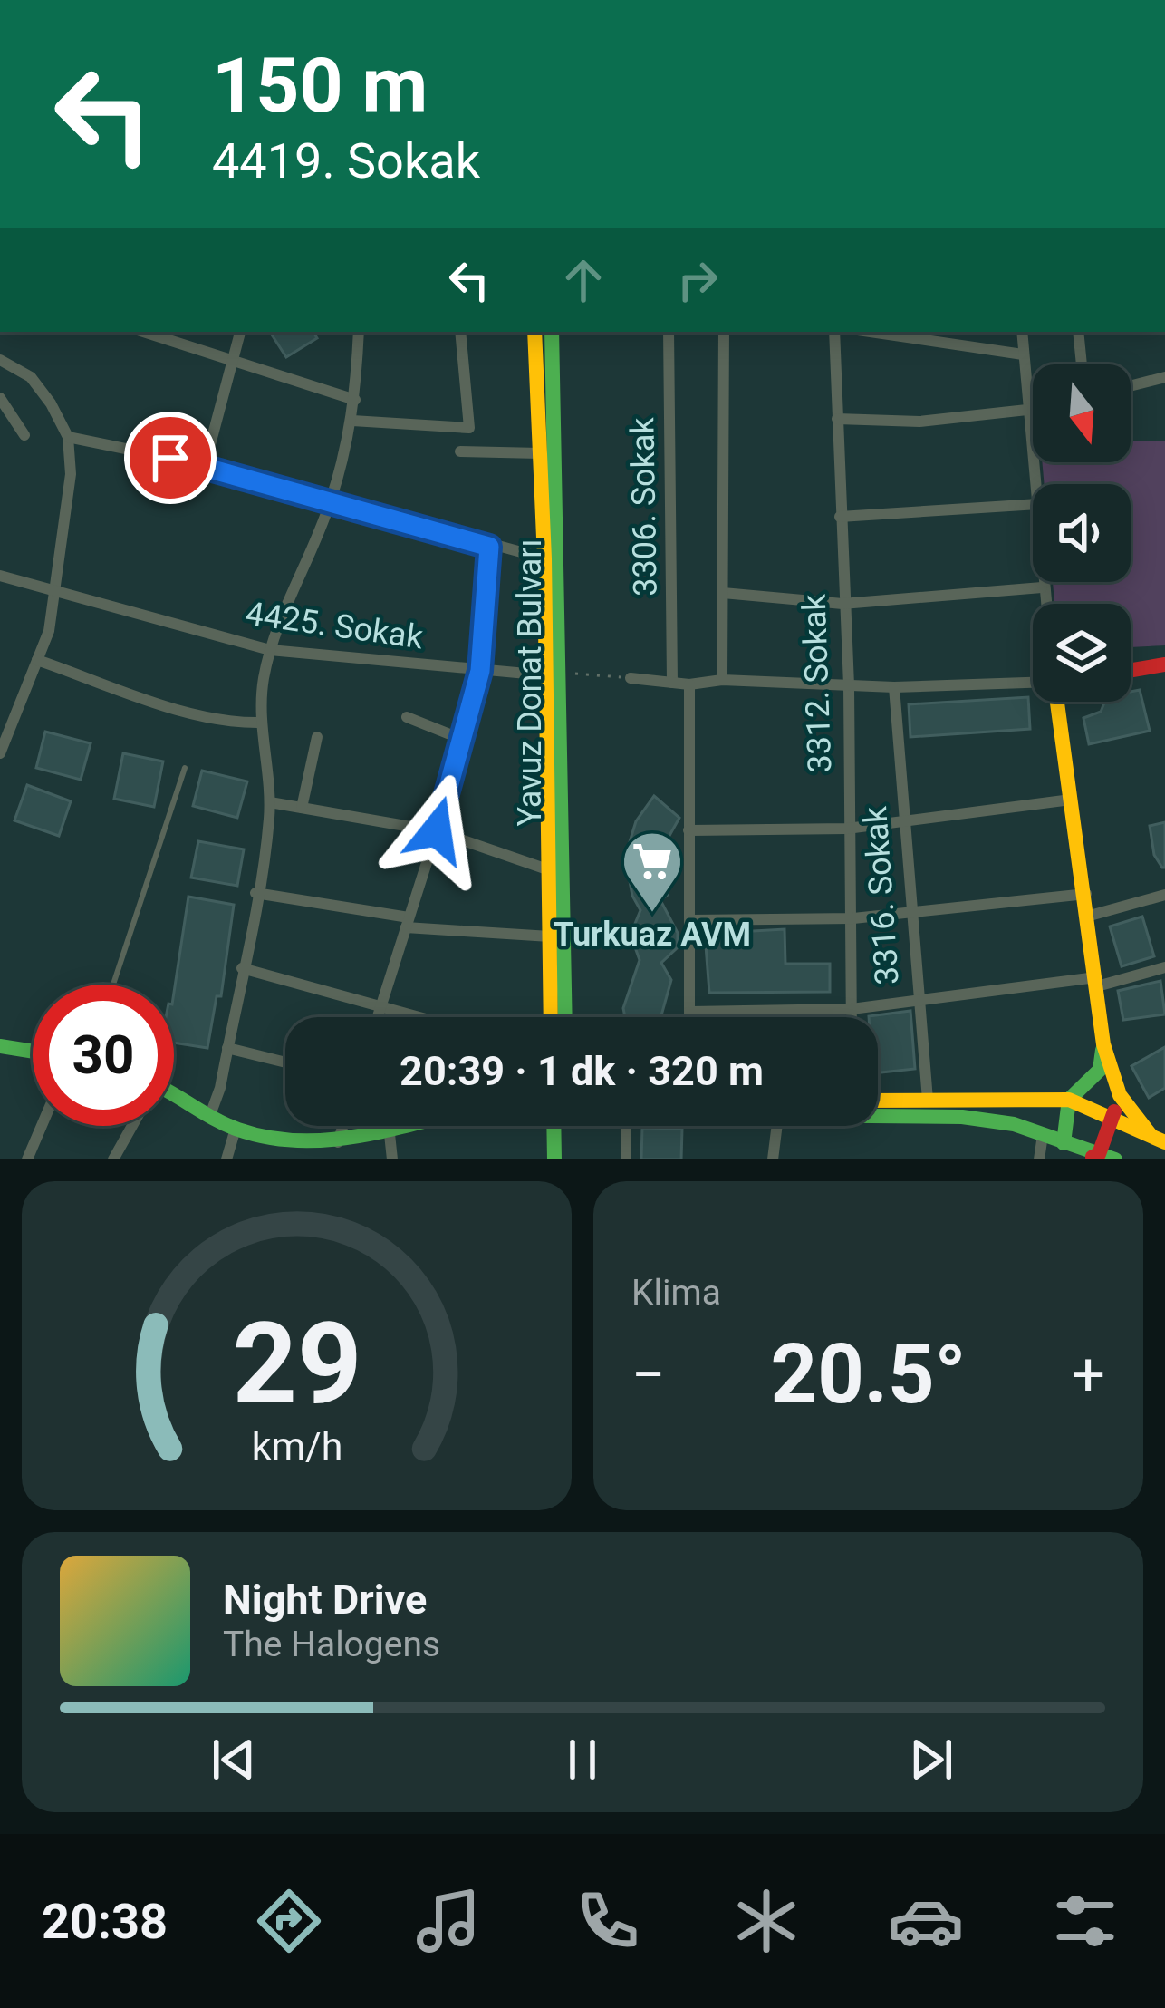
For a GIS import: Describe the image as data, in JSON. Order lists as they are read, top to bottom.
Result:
{
  "streets": {
    "street": [
      "3306. Sokak",
      "4425. Sokak",
      "Yavuz Donat Bulvarı",
      "3312. Sokak",
      "3316. Sokak"
    ]
  },
  "crossings": [
    ["4425. Sokak", "Yavuz Donat Bulvarı"]
  ],
  "places": {
    "supermarket": ["Turkuaz AVM"]
  },
  "north": "bottom",
  "page": {
    "turn": ["150 m", "4419. Sokak"],
    "limit": "30",
    "trip": "20:39 · 1 dk · 320 m",
    "tile": "Klima",
    "heat": ["−", "20.5°", "+"],
    "song": ["Night Drive", "The Halogens"],
    "tabs": "20:38",
    "gauge": ["29", "km/h"]
  }
}
